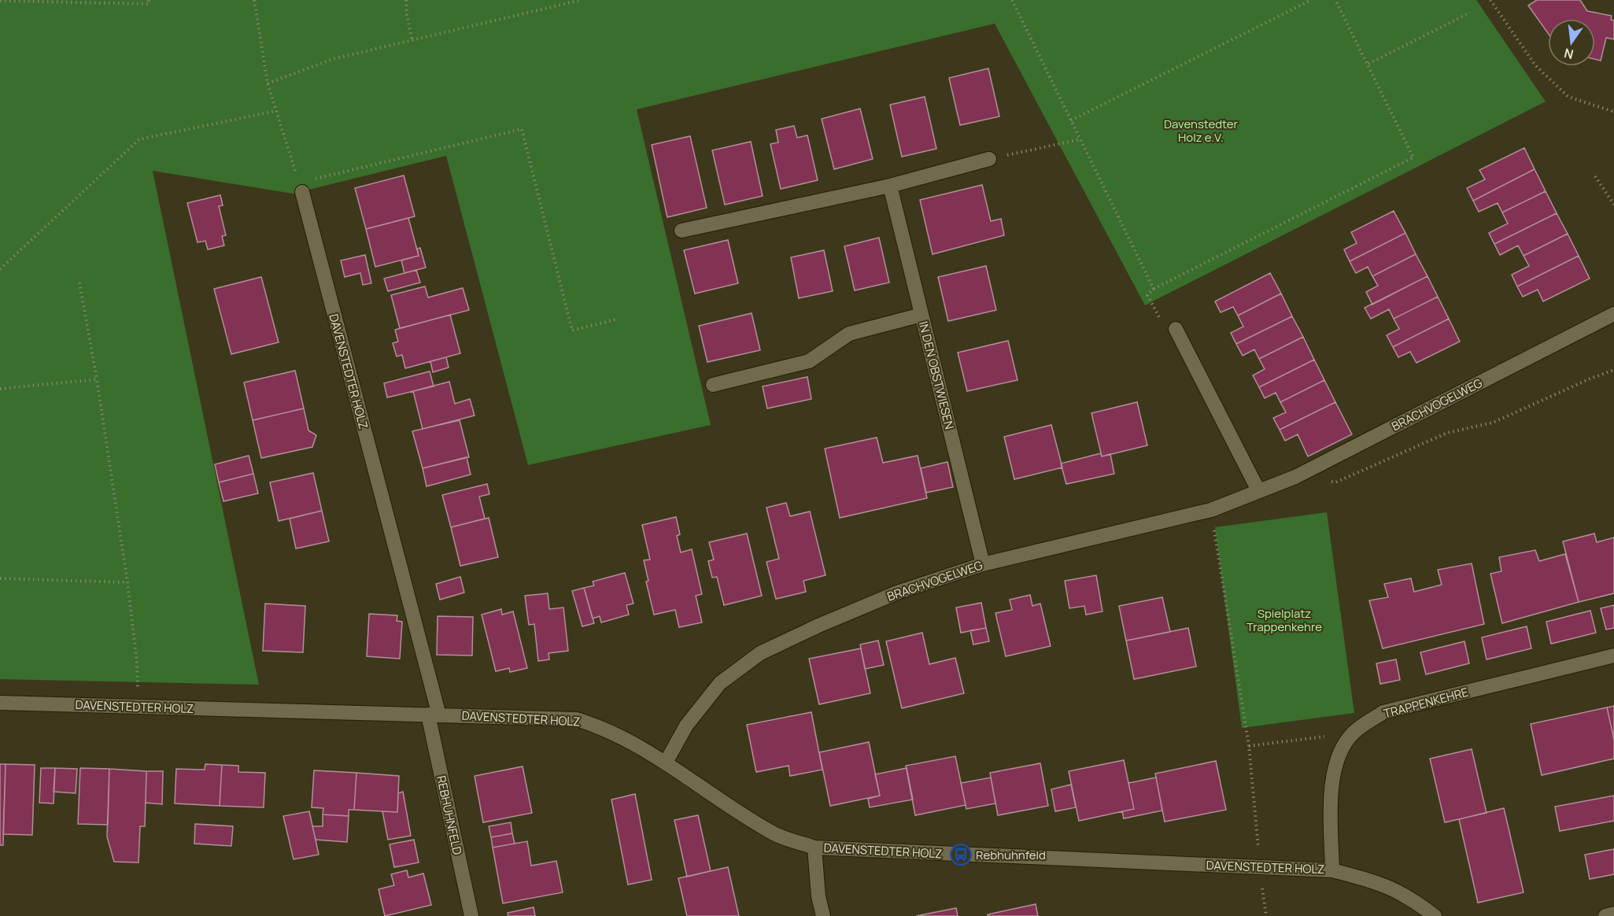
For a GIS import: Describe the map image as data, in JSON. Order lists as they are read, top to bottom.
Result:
{
  "streets": {
    "street": [
      "DAVENSTEDTER HOLZ",
      "IN DEN OBSTWIESEN",
      "BRACHVOGELWEG",
      "TRAPPENKEHRE",
      "REBHUHNFELD"
    ]
  },
  "crossings": [
    ["DAVENSTEDTER HOLZ", "BRACHVOGELWEG"],
    ["DAVENSTEDTER HOLZ", "TRAPPENKEHRE"],
    ["DAVENSTEDTER HOLZ", "REBHUHNFELD"],
    ["IN DEN OBSTWIESEN", "BRACHVOGELWEG"]
  ],
  "parks": ["Davenstedter Holz e.V.", "Spielplatz Trappenkehre"],
  "places": {
    "bus stop": ["Rebhuhnfeld"]
  },
  "north": "bottom"
}
